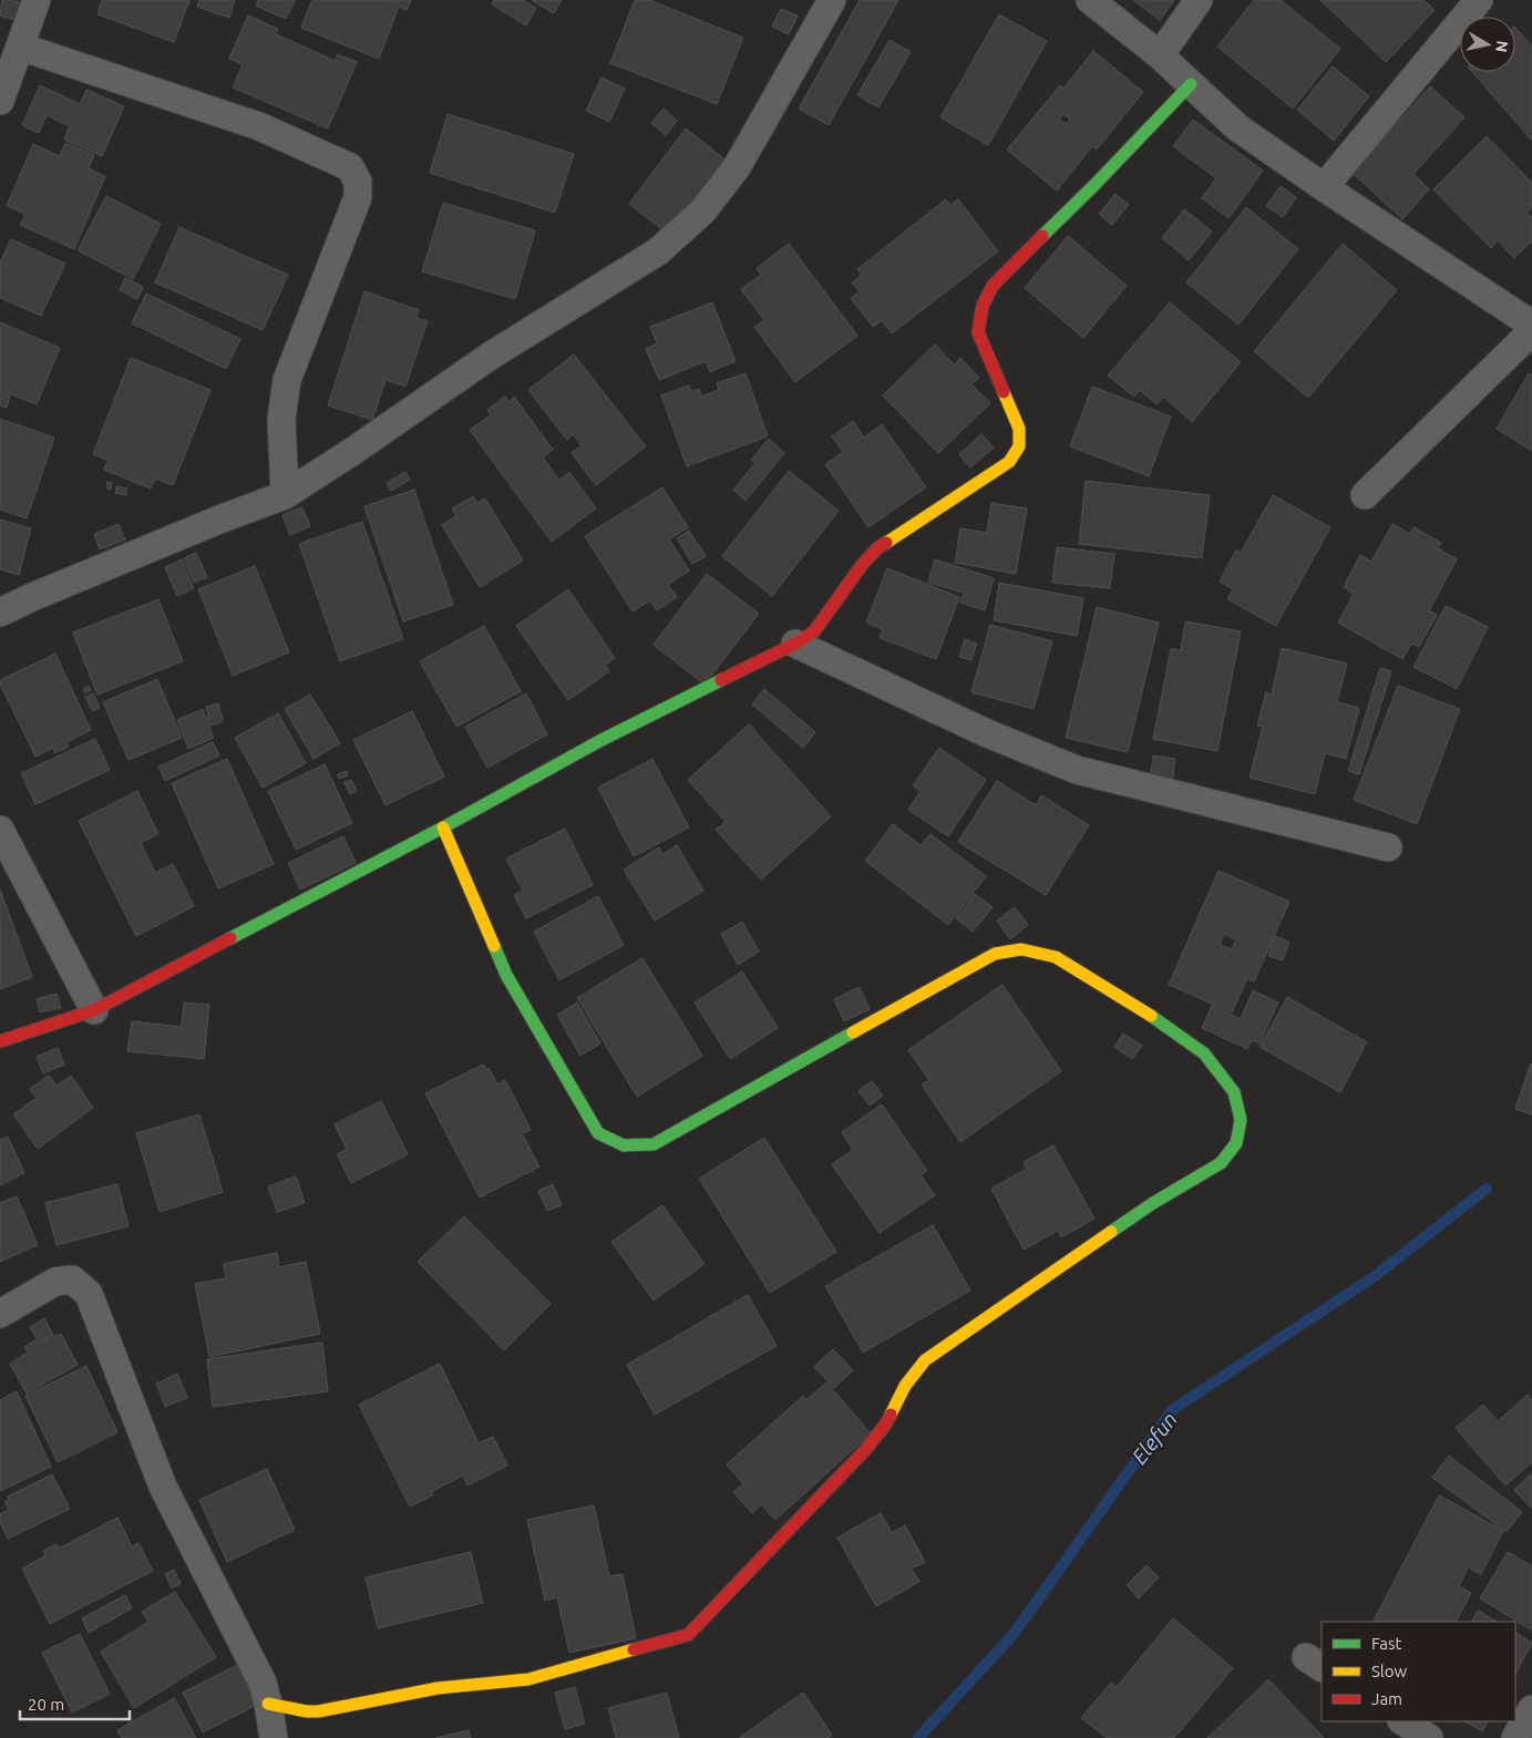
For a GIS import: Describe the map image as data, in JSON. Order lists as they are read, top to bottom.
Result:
{
  "water": ["Elefun"],
  "legend": ["Fast", "Slow", "Jam"],
  "scale_bar": "20 m",
  "north": "right"
}
